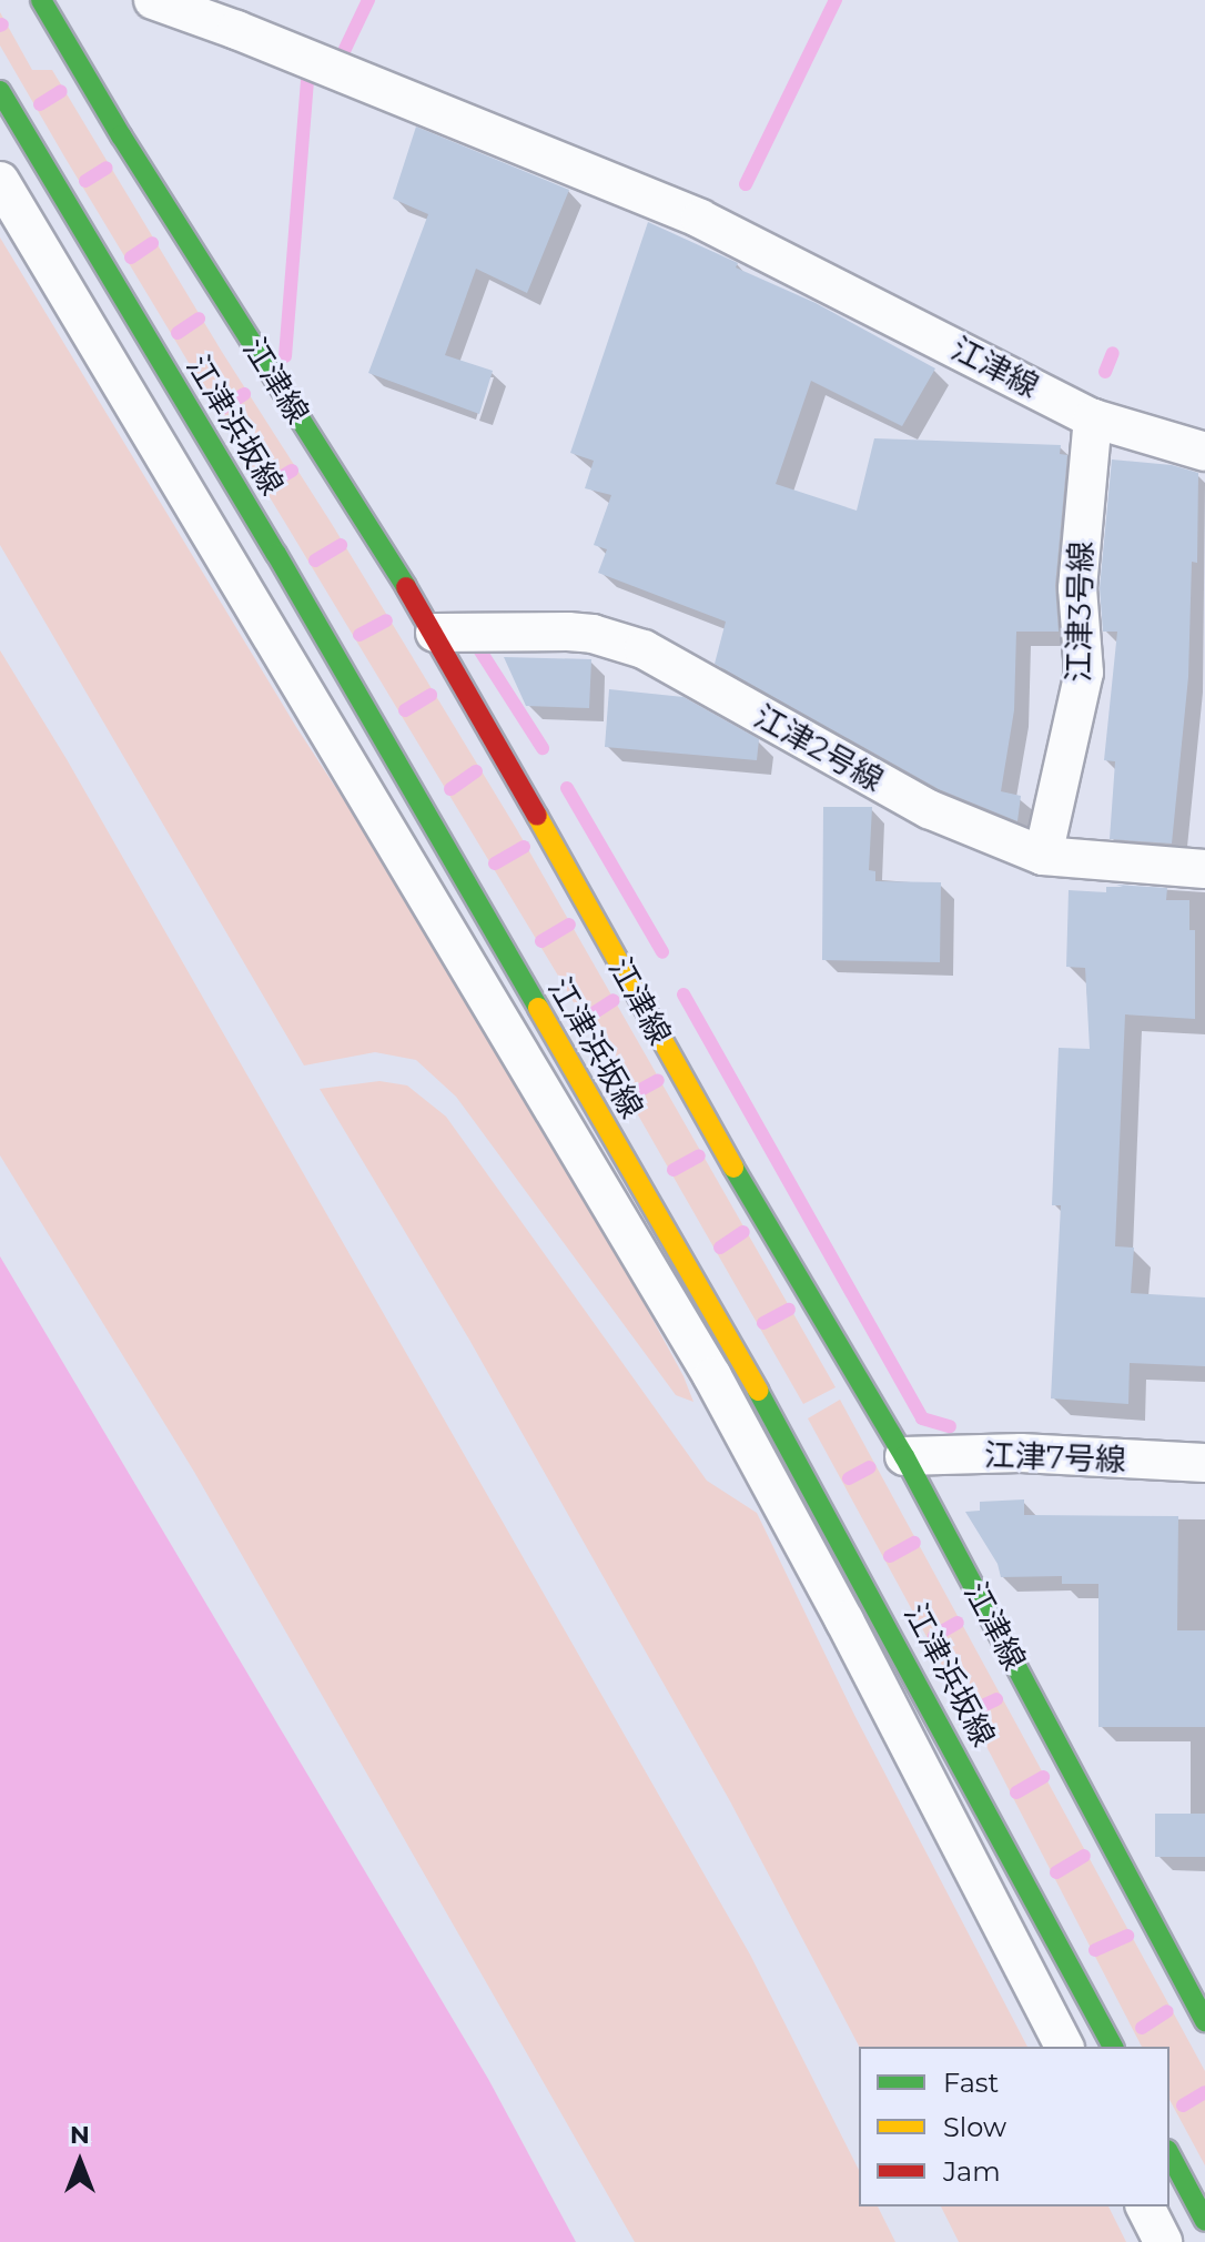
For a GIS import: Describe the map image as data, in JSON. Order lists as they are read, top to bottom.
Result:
{
  "streets": {
    "street": [
      "江津線",
      "江津浜坂線",
      "江津3号線",
      "江津2号線",
      "江津7号線"
    ]
  },
  "crossings": [
    ["江津線", "江津3号線"],
    ["江津線", "江津2号線"],
    ["江津線", "江津7号線"],
    ["江津3号線", "江津2号線"]
  ],
  "legend": ["Fast", "Slow", "Jam"],
  "north": "top"
}
